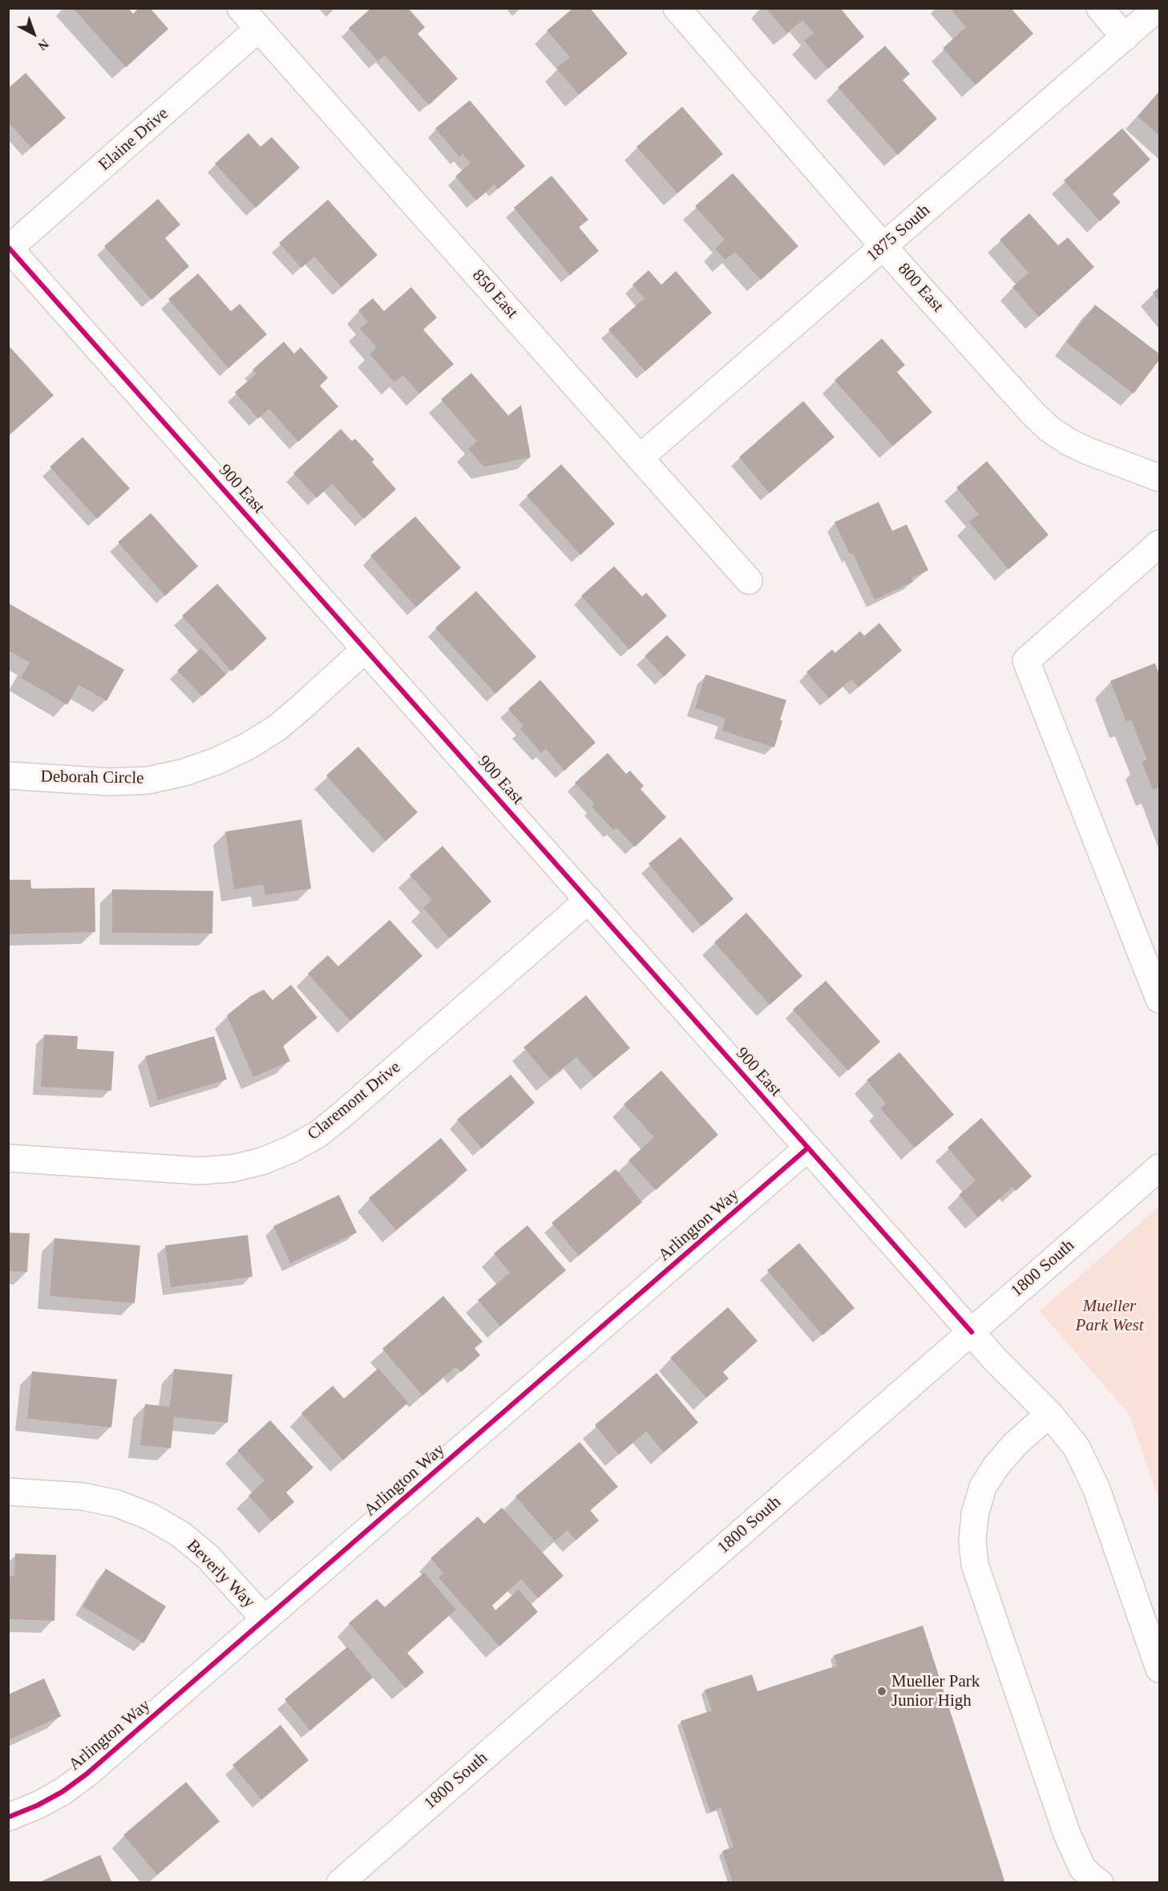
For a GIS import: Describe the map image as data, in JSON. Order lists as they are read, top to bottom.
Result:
{
  "streets": {
    "street": [
      "Elaine Drive",
      "1875 South",
      "800 East",
      "850 East",
      "900 East",
      "Deborah Circle",
      "Claremont Drive",
      "Arlington Way",
      "1800 South",
      "Beverly Way"
    ]
  },
  "crossings": [
    ["Elaine Drive", "850 East"],
    ["Elaine Drive", "900 East"],
    ["1875 South", "800 East"],
    ["1875 South", "850 East"],
    ["900 East", "Deborah Circle"],
    ["900 East", "Claremont Drive"],
    ["900 East", "Arlington Way"],
    ["900 East", "1800 South"],
    ["Arlington Way", "Beverly Way"]
  ],
  "parks": ["Mueller Park West"],
  "places": ["Mueller Park Junior High"],
  "north": "bottom right"
}
